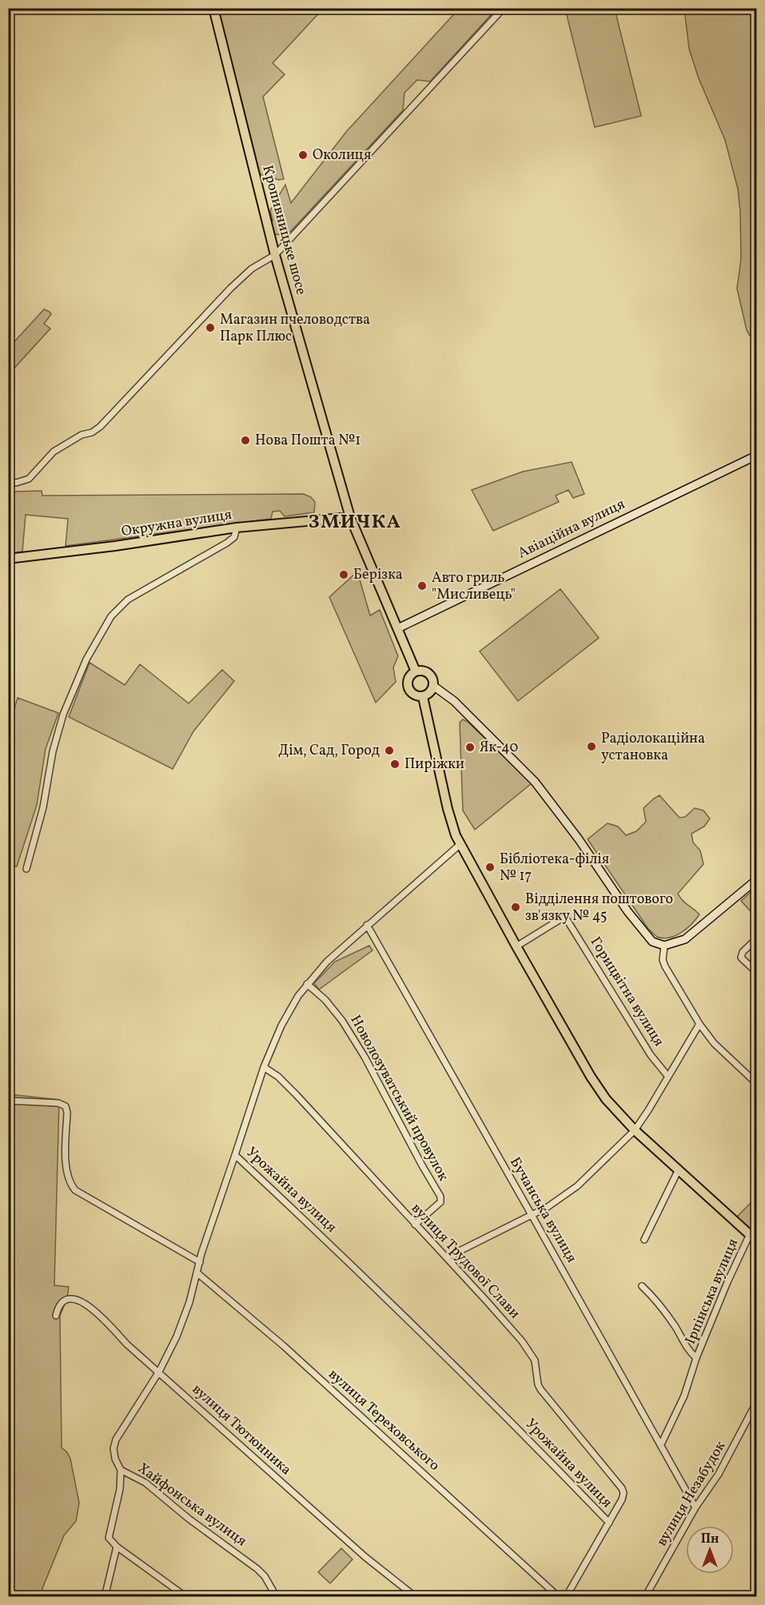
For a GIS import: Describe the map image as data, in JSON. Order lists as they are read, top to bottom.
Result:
{
  "streets": {
    "main road": ["Кропивницьке шосе", "Окружна вулиця", "Авіаційна вулиця"],
    "street": [
      "Горицвітна вулиця",
      "Новолозуватський провулок",
      "Урожайна вулиця",
      "Бучанська вулиця",
      "вулиця Трудової Слави",
      "Ірпінська вулиця",
      "вулиця Тереховського",
      "вулиця Тютюнника",
      "вулиця Незабудок",
      "Хайфонська вулиця"
    ]
  },
  "crossings": [
    ["Кропивницьке шосе", "Окружна вулиця"],
    ["Кропивницьке шосе", "Авіаційна вулиця"],
    ["Новолозуватський провулок", "Урожайна вулиця"],
    ["Новолозуватський провулок", "вулиця Трудової Слави"],
    ["Урожайна вулиця", "Бучанська вулиця"],
    ["Урожайна вулиця", "вулиця Трудової Слави"],
    ["Бучанська вулиця", "Ірпінська вулиця"],
    ["Бучанська вулиця", "вулиця Незабудок"],
    ["вулиця Тереховського", "Хайфонська вулиця"],
    ["вулиця Тютюнника", "Хайфонська вулиця"]
  ],
  "districts": ["ЗМИЧКА"],
  "places": [
    "Околиця",
    "Магазин пчеловодства Парк Плюс",
    "Нова Пошта №1",
    "Берізка",
    "Авто гриль \"Мисливець\"",
    "Радіолокаційна установка",
    "Як-40",
    "Дім, Сад, Город",
    "Пиріжки",
    "Бібліотека-філія № 17",
    "Відділення поштового зв'язку № 45"
  ],
  "north": "top"
}
